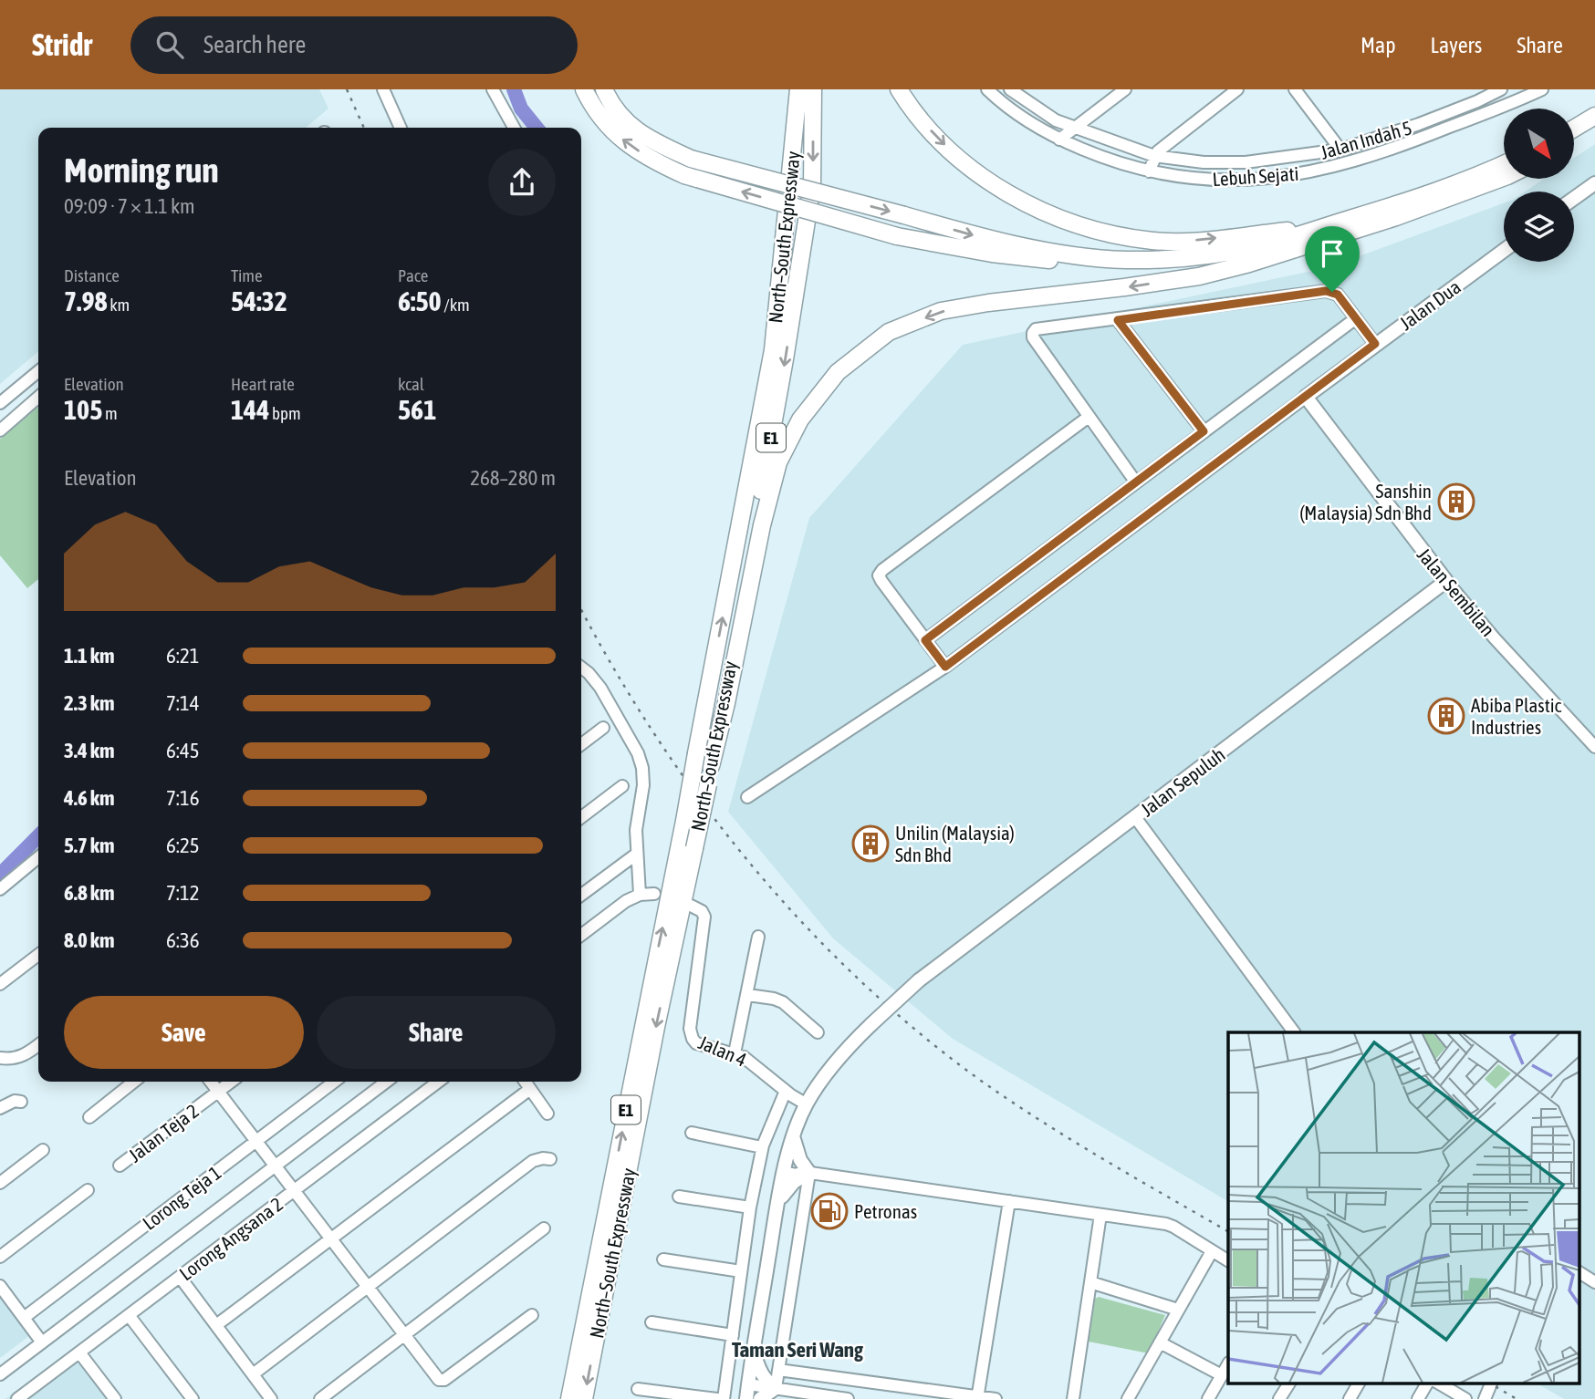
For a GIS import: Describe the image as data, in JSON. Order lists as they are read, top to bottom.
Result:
{
  "streets": {
    "highway": ["North–South Expressway", "E1"],
    "main road": ["Jalan Dua", "Jalan Sembilan", "Jalan Sepuluh"],
    "street": [
      "Jalan Indah 5",
      "Lebuh Sejati",
      "Jalan 4",
      "Jalan Teja 2",
      "Lorong Teja 1",
      "Lorong Angsana 2"
    ]
  },
  "crossings": [
    ["Jalan Dua", "Jalan Sembilan"],
    ["Jalan Sembilan", "Jalan Sepuluh"],
    ["Jalan Sepuluh", "Jalan 4"]
  ],
  "districts": ["Taman Seri Wang"],
  "places": {
    "building": ["Sanshin (Malaysia) Sdn Bhd", "Abiba Plastic Industries", "Unilin (Malaysia) Sdn Bhd"],
    "fuel station": ["Petronas"]
  },
  "north": "bottom right",
  "page": {
    "header": "Stridr",
    "search": "Search here",
    "nav": ["Map", "Layers", "Share"],
    "heading": ["Morning run", "09:09 · 7 × 1.1 km"],
    "stats": [
      ["Distance", "7.98 km"],
      ["Time", "54:32"],
      ["Pace", "6:50 /km"],
      ["Elevation", "105 m"],
      ["Heart rate", "144 bpm"],
      ["kcal", "561"]
    ],
    "chart": ["Elevation", "268–280 m"],
    "list": [
      {
        "name": "1.1 km",
        "note": "6:21"
      },
      {
        "name": "2.3 km",
        "note": "7:14"
      },
      {
        "name": "3.4 km",
        "note": "6:45"
      },
      {
        "name": "4.6 km",
        "note": "7:16"
      },
      {
        "name": "5.7 km",
        "note": "6:25"
      },
      {
        "name": "6.8 km",
        "note": "7:12"
      },
      {
        "name": "8.0 km",
        "note": "6:36"
      }
    ],
    "buttons": ["Save", "Share"]
  }
}
